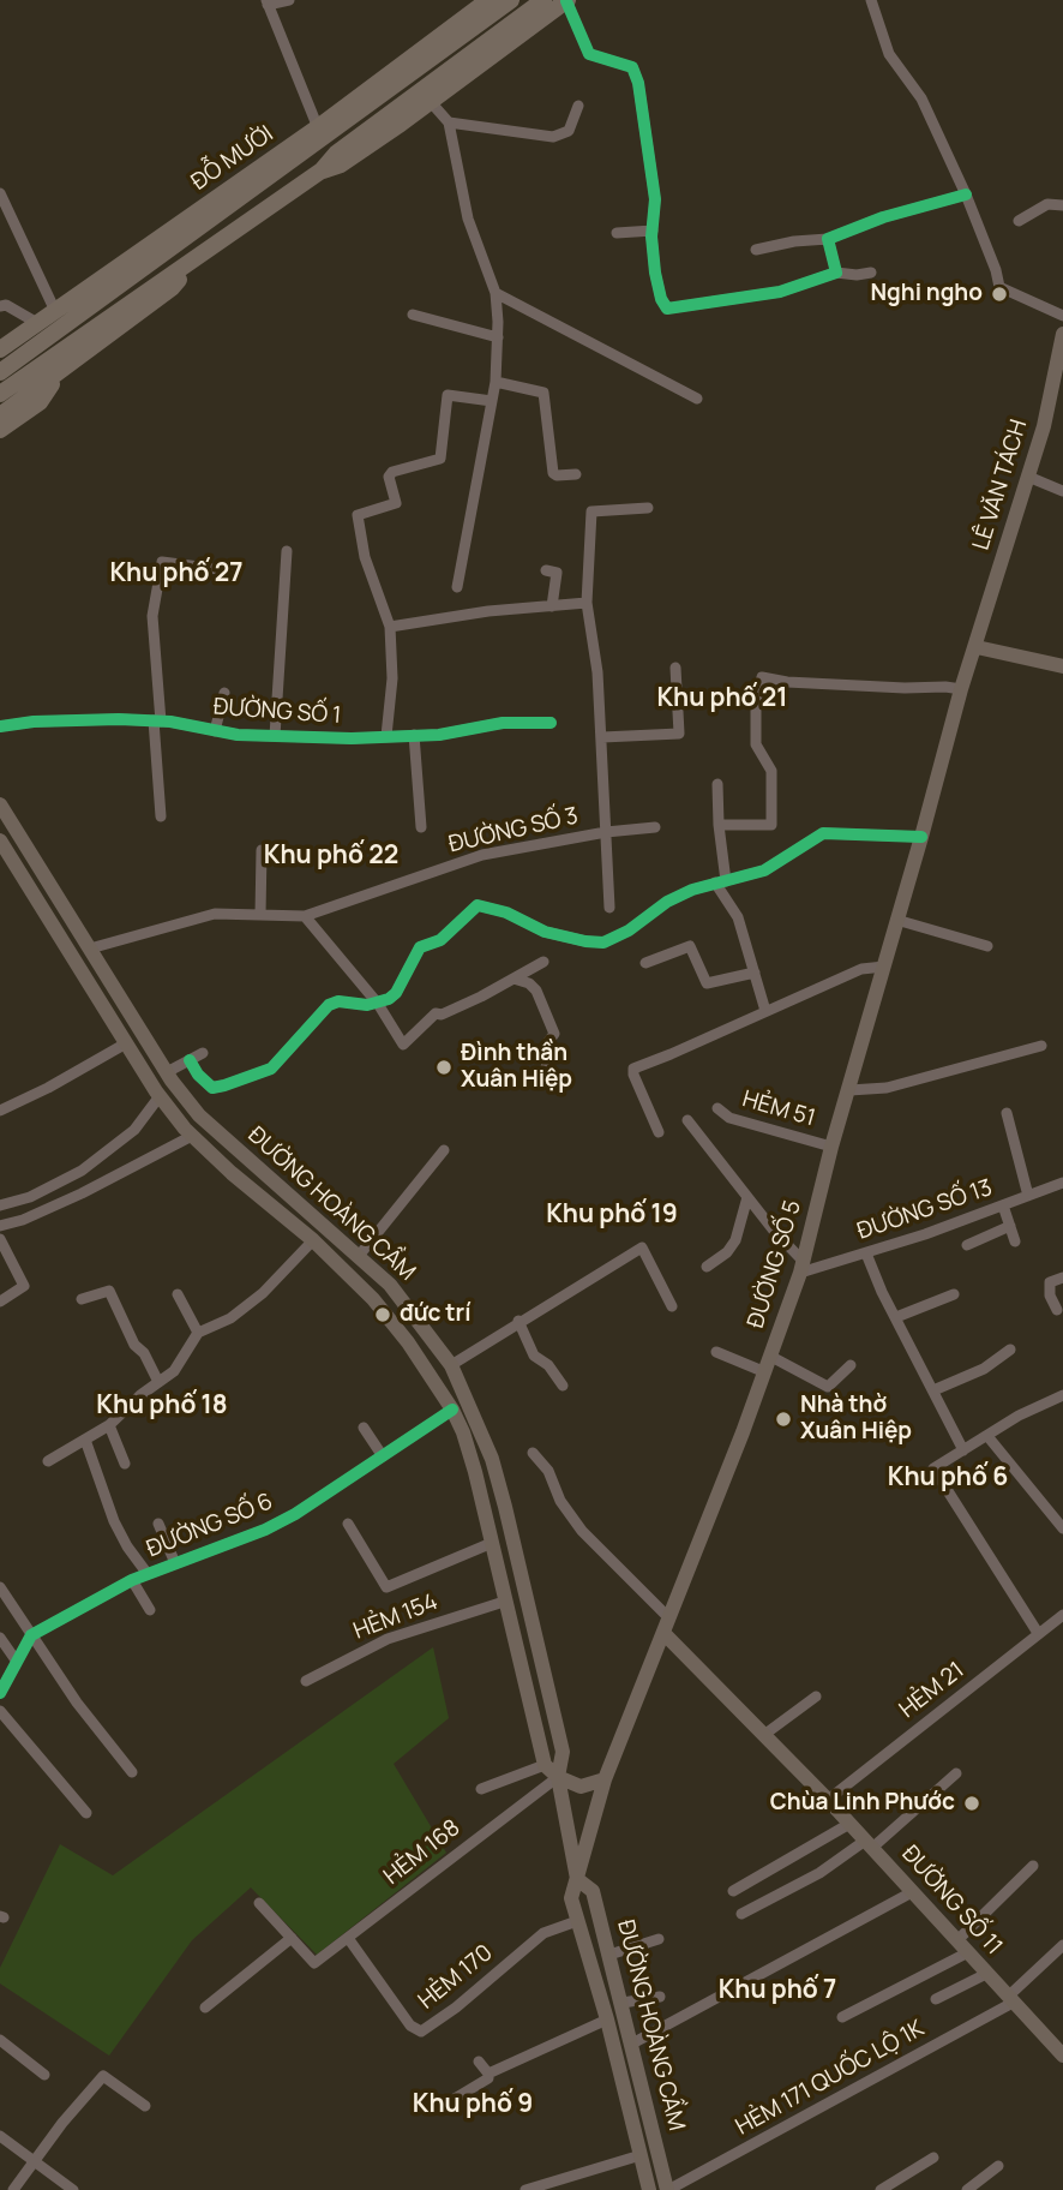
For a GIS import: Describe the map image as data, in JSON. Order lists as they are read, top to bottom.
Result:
{
  "streets": {
    "highway": ["ĐỖ MƯỜI"],
    "main road": [
      "LÊ VĂN TÁCH",
      "ĐƯỜNG HOÀNG CẦM",
      "ĐƯỜNG SỐ 5",
      "ĐƯỜNG SỐ 11"
    ],
    "street": [
      "ĐƯỜNG SỐ 1",
      "ĐƯỜNG SỐ 3",
      "HẺM 51",
      "ĐƯỜNG SỐ 13",
      "ĐƯỜNG SỐ 6",
      "HẺM 154",
      "HẺM 21",
      "HẺM 168",
      "HẺM 170",
      "HẺM 171 QUỐC LỘ 1K"
    ]
  },
  "crossings": [
    ["LÊ VĂN TÁCH", "ĐƯỜNG SỐ 5"],
    ["ĐƯỜNG SỐ 3", "ĐƯỜNG HOÀNG CẦM"],
    ["HẺM 51", "ĐƯỜNG SỐ 5"],
    ["ĐƯỜNG HOÀNG CẦM", "ĐƯỜNG SỐ 5"],
    ["ĐƯỜNG HOÀNG CẦM", "ĐƯỜNG SỐ 6"],
    ["ĐƯỜNG HOÀNG CẦM", "HẺM 154"],
    ["ĐƯỜNG HOÀNG CẦM", "HẺM 168"],
    ["ĐƯỜNG HOÀNG CẦM", "HẺM 170"],
    ["ĐƯỜNG HOÀNG CẦM", "HẺM 171 QUỐC LỘ 1K"],
    ["ĐƯỜNG SỐ 13", "ĐƯỜNG SỐ 5"],
    ["ĐƯỜNG SỐ 5", "ĐƯỜNG SỐ 11"],
    ["HẺM 21", "ĐƯỜNG SỐ 11"],
    ["HẺM 168", "HẺM 170"],
    ["ĐƯỜNG SỐ 11", "HẺM 171 QUỐC LỘ 1K"]
  ],
  "districts": [
    "Khu phố 27",
    "Khu phố 21",
    "Khu phố 22",
    "Khu phố 19",
    "Khu phố 18",
    "Khu phố 6",
    "Khu phố 7",
    "Khu phố 9"
  ],
  "places": [
    "Nghi ngho",
    "Đình thần Xuân Hiệp",
    "đức trí",
    "Nhà thờ Xuân Hiệp",
    "Chùa Linh Phước"
  ]
}
